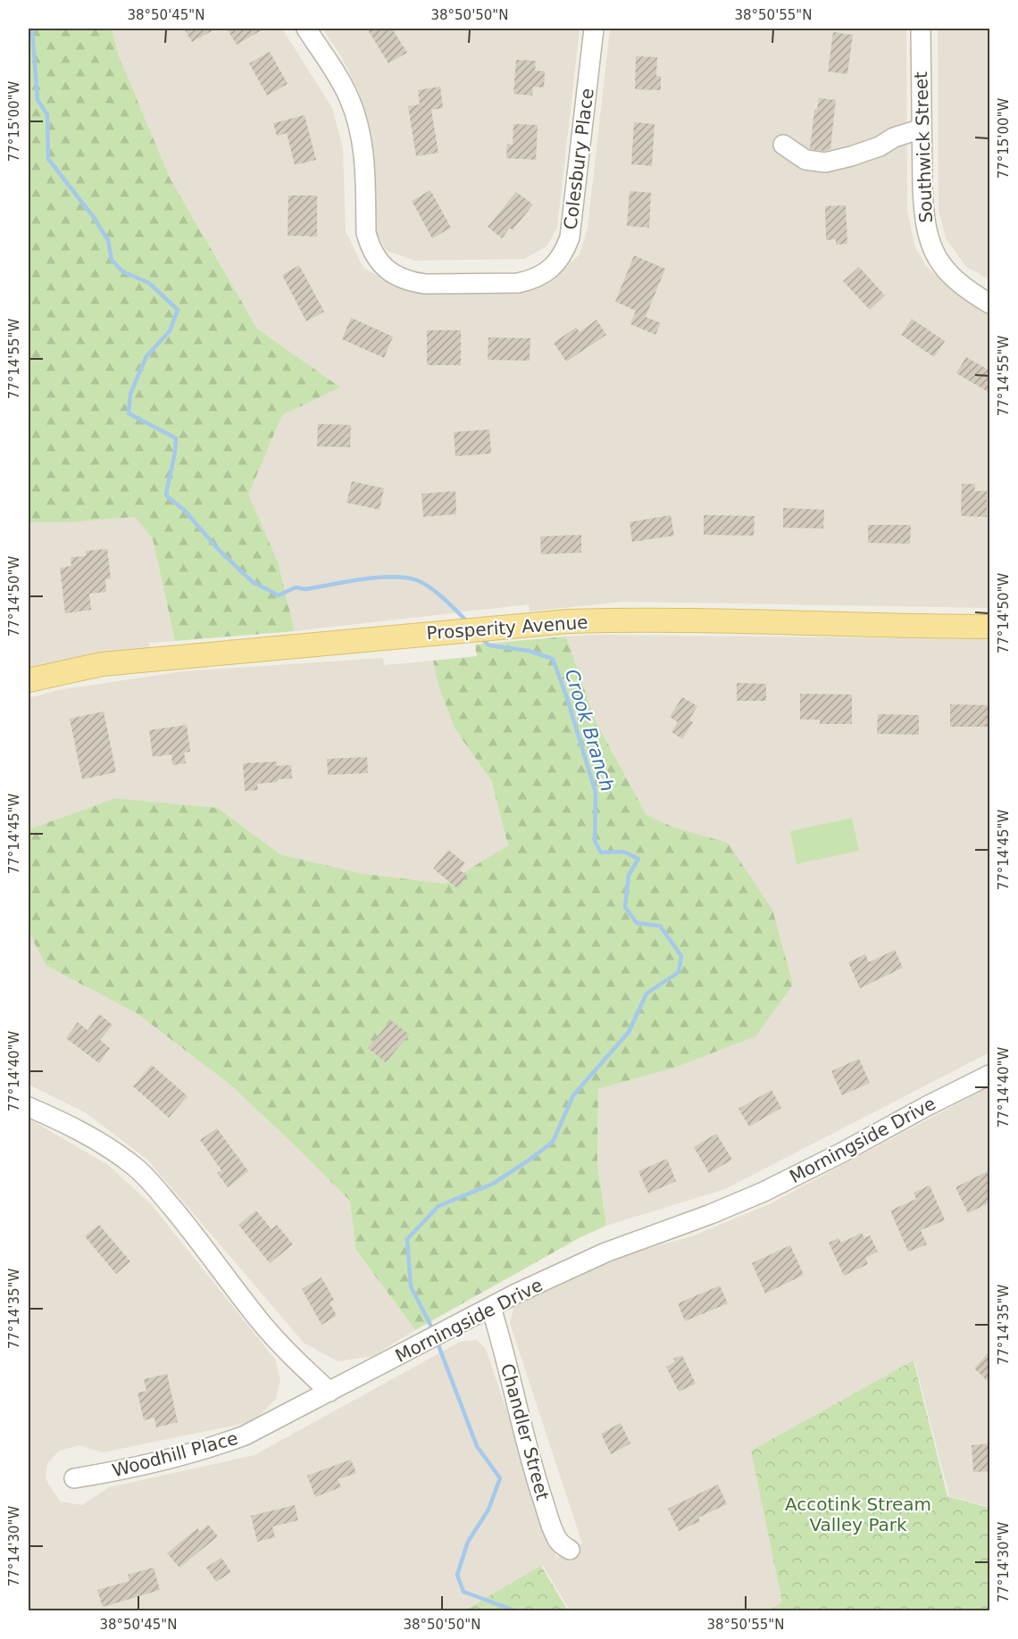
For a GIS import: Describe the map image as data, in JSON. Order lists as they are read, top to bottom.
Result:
{
  "streets": {
    "main road": ["Prosperity Avenue"],
    "street": [
      "Southwick Street",
      "Colesbury Place",
      "Morningside Drive",
      "Chandler Street",
      "Woodhill Place"
    ]
  },
  "crossings": [
    ["Morningside Drive", "Chandler Street"],
    ["Morningside Drive", "Woodhill Place"]
  ],
  "water": ["Crook Branch"],
  "parks": ["Accotink Stream Valley Park"],
  "coordinates": [
    "38°50'45\"N",
    "38°50'50\"N",
    "38°50'55\"N",
    "77°15'00\"W",
    "77°14'55\"W",
    "77°14'50\"W",
    "77°14'45\"W",
    "77°14'40\"W",
    "77°14'35\"W",
    "77°14'30\"W"
  ]
}
